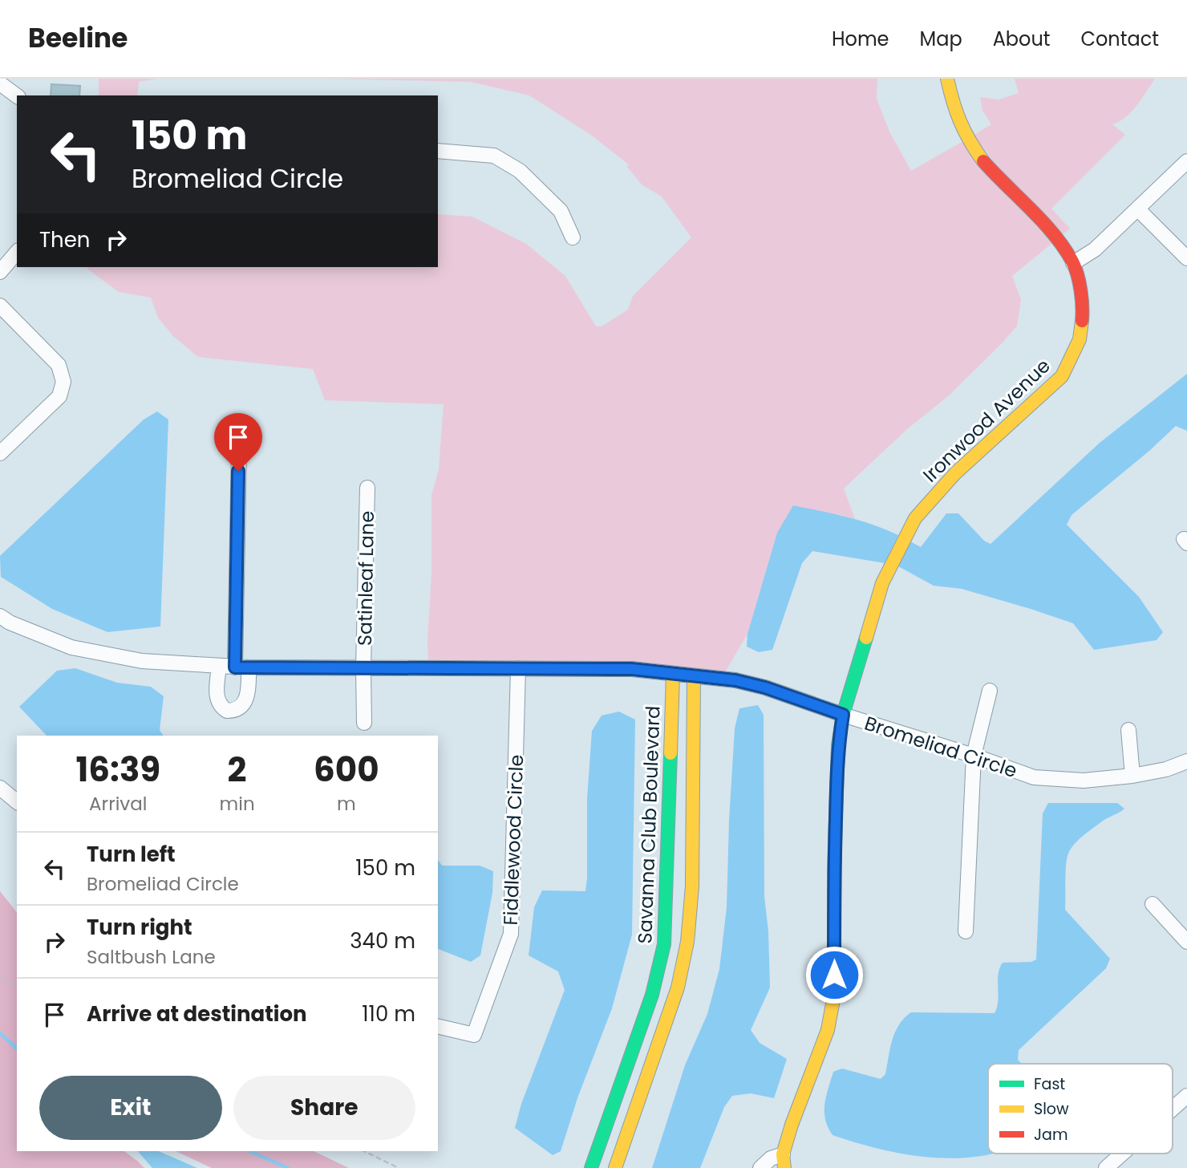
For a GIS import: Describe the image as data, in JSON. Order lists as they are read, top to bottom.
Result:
{
  "streets": {
    "street": [
      "Ironwood Avenue",
      "Satinleaf Lane",
      "Bromeliad Circle",
      "Savanna Club Boulevard",
      "Fiddlewood Circle"
    ]
  },
  "crossings": [
    ["Ironwood Avenue", "Bromeliad Circle"],
    ["Satinleaf Lane", "Bromeliad Circle"],
    ["Bromeliad Circle", "Savanna Club Boulevard"],
    ["Bromeliad Circle", "Fiddlewood Circle"]
  ],
  "legend": ["Fast", "Slow", "Jam"],
  "page": {
    "header": "Beeline",
    "nav": [
      "Home",
      "Map",
      "About",
      "Contact"
    ],
    "turn": ["150 m", "Bromeliad Circle"],
    "then": "Then",
    "eta": [
      "16:39",
      "Arrival",
      "2",
      "min",
      "600",
      "m"
    ],
    "list": [
      {
        "name": "Turn left",
        "note": "Bromeliad Circle",
        "value": "150 m"
      },
      {
        "name": "Turn right",
        "note": "Saltbush Lane",
        "value": "340 m"
      },
      {
        "name": "Arrive at destination",
        "value": "110 m"
      }
    ],
    "buttons": ["Exit", "Share"]
  }
}
